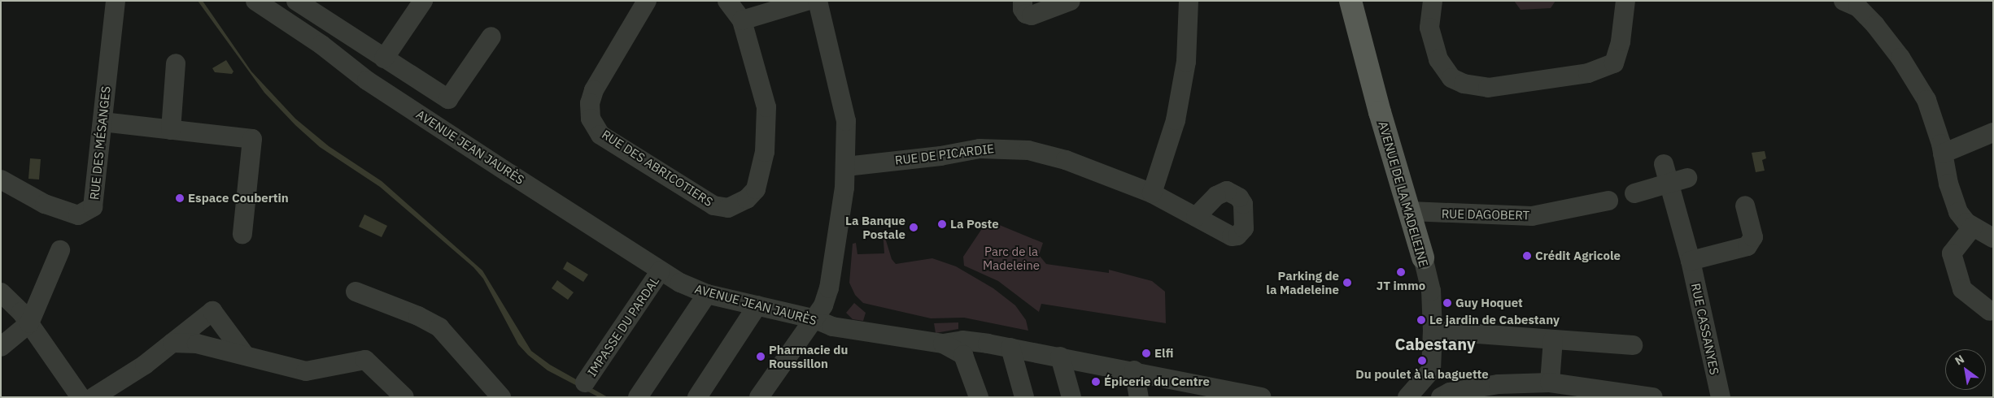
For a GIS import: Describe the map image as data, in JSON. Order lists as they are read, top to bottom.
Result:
{
  "streets": {
    "main road": ["AVENUE DE LA MADELEINE"],
    "street": [
      "RUE DES MÉSANGES",
      "AVENUE JEAN JAURÈS",
      "RUE DE PICARDIE",
      "RUE DES ABRICOTIERS",
      "RUE DAGOBERT",
      "IMPASSE DU PARDAL",
      "RUE CASSANYES"
    ]
  },
  "crossings": [
    ["AVENUE JEAN JAURÈS", "IMPASSE DU PARDAL"],
    ["AVENUE DE LA MADELEINE", "RUE DAGOBERT"]
  ],
  "districts": ["Cabestany"],
  "parks": ["Parc de la Madeleine"],
  "places": [
    "Espace Coubertin",
    "La Poste",
    "La Banque Postale",
    "Crédit Agricole",
    "JT immo",
    "Parking de la Madeleine",
    "Guy Hoquet",
    "Le jardin de Cabestany",
    "Elfi",
    "Pharmacie du Roussillon",
    "Du poulet à la baguette",
    "Épicerie du Centre"
  ],
  "north": "top left"
}
